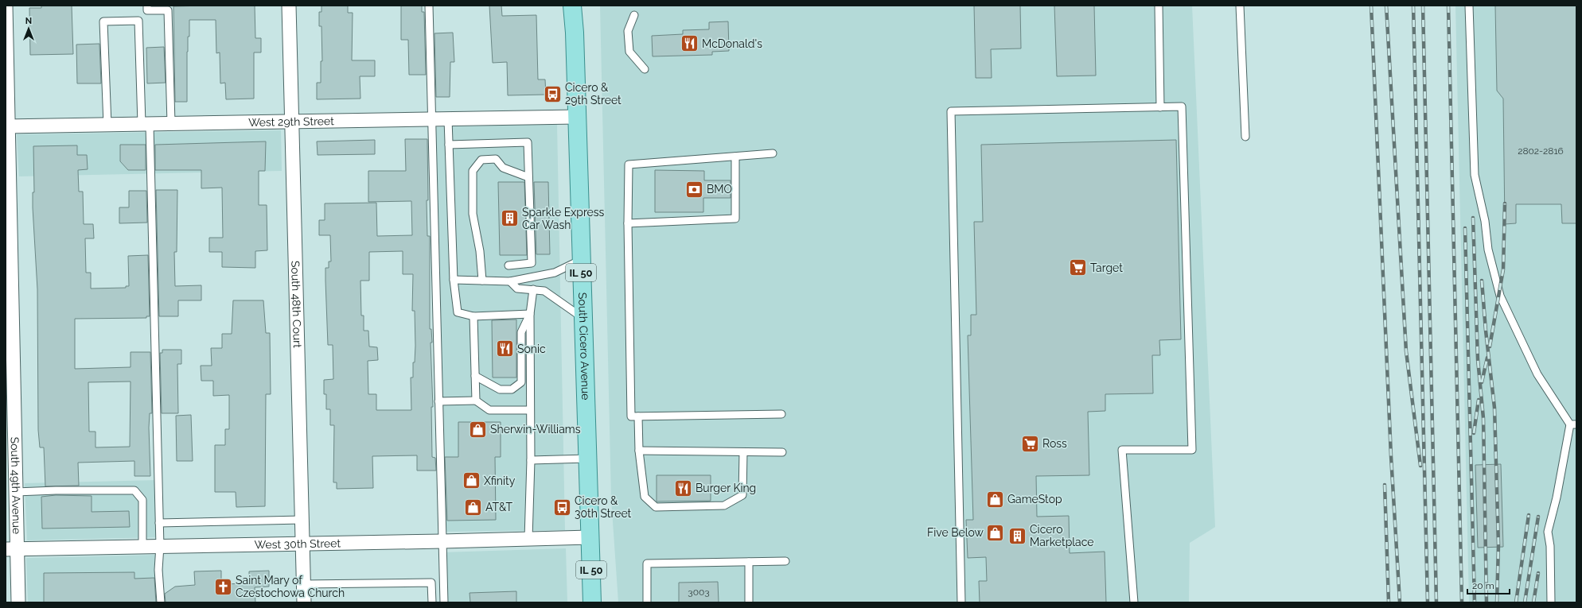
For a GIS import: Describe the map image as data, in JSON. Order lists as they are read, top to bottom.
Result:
{
  "streets": {
    "main road": ["IL 50", "South Cicero Avenue"],
    "street": [
      "West 29th Street",
      "South 48th Court",
      "South 49th Avenue",
      "West 30th Street"
    ]
  },
  "crossings": [
    ["West 29th Street", "South 48th Court"],
    ["West 29th Street", "South Cicero Avenue"],
    ["West 29th Street", "South 49th Avenue"],
    ["South 48th Court", "West 30th Street"],
    ["South Cicero Avenue", "West 30th Street"],
    ["South 49th Avenue", "West 30th Street"]
  ],
  "places": {
    "restaurant": ["McDonald's", "Sonic", "Burger King"],
    "bus stop": ["Cicero & 29th Street", "Cicero & 30th Street"],
    "bank": ["BMO"],
    "building": ["Sparkle Express Car Wash", "Cicero Marketplace"],
    "supermarket": ["Target", "Ross"],
    "shop": [
      "Sherwin-Williams",
      "Xfinity",
      "GameStop",
      "AT&T",
      "Five Below"
    ],
    "church": ["Saint Mary of Czestochowa Church"]
  },
  "house_numbers": ["2802-2816", "3003"],
  "scale_bar": "20 m",
  "north": "top"
}
